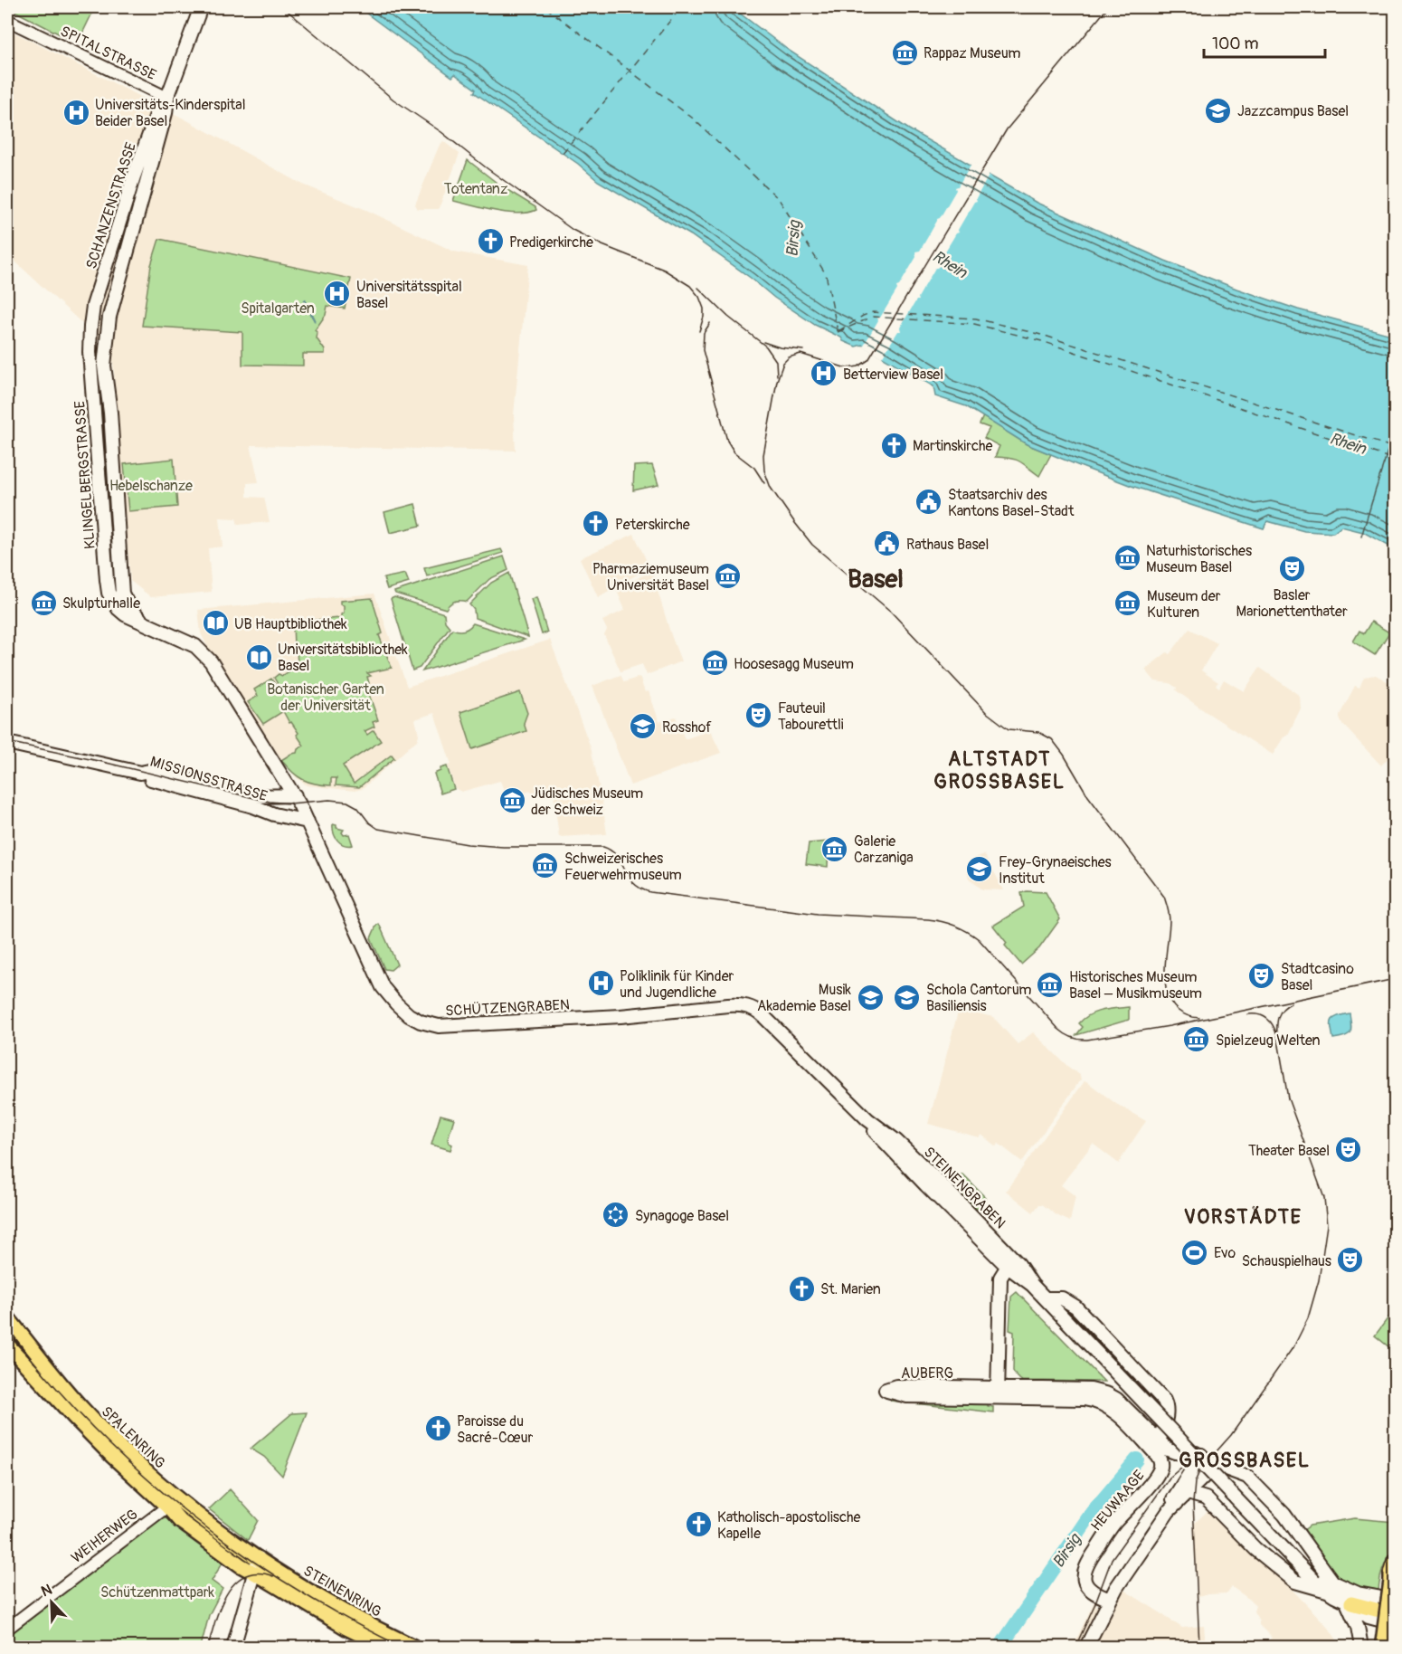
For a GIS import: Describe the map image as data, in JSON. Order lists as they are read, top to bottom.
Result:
{
  "streets": {
    "main road": [
      "SCHANZENSTRASSE",
      "KLINGELBERGSTRASSE",
      "MISSIONSSTRASSE",
      "SCHÜTZENGRABEN",
      "STEINENGRABEN",
      "AUBERG",
      "SPALENRING",
      "HEUWAAGE",
      "STEINENRING"
    ],
    "street": ["SPITALSTRASSE", "WEIHERWEG"]
  },
  "crossings": [
    ["SPITALSTRASSE", "SCHANZENSTRASSE"],
    ["SCHANZENSTRASSE", "KLINGELBERGSTRASSE"],
    ["KLINGELBERGSTRASSE", "SCHÜTZENGRABEN"],
    ["MISSIONSSTRASSE", "SCHÜTZENGRABEN"],
    ["SCHÜTZENGRABEN", "STEINENGRABEN"],
    ["STEINENGRABEN", "AUBERG"],
    ["AUBERG", "HEUWAAGE"],
    ["SPALENRING", "WEIHERWEG"],
    ["SPALENRING", "STEINENRING"]
  ],
  "districts": [
    "Basel",
    "ALTSTADT GROSSBASEL",
    "VORSTÄDTE",
    "GROSSBASEL"
  ],
  "water": ["Birsig", "Rhein"],
  "parks": [
    "Totentanz",
    "Spitalgarten",
    "Hebelschanze",
    "Botanischer Garten der Universität",
    "Schützenmattpark"
  ],
  "places": {
    "museum": [
      "Rappaz Museum",
      "Naturhistorisches Museum Basel",
      "Pharmaziemuseum Universität Basel",
      "Skulpturhalle",
      "Museum der Kulturen",
      "Hoosesagg Museum",
      "Jüdisches Museum der Schweiz",
      "Galerie Carzaniga",
      "Schweizerisches Feuerwehrmuseum",
      "Historisches Museum Basel – Musikmuseum",
      "Spielzeug Welten"
    ],
    "school or university": [
      "Jazzcampus Basel",
      "Rosshof",
      "Frey-Grynaeisches Institut",
      "Musik Akademie Basel",
      "Schola Cantorum Basiliensis"
    ],
    "hospital": [
      "Universitäts-Kinderspital Beider Basel",
      "Universitätsspital Basel",
      "Betterview Basel",
      "Poliklinik für Kinder und Jugendliche"
    ],
    "church": [
      "Predigerkirche",
      "Martinskirche",
      "Peterskirche",
      "St. Marien",
      "Paroisse du Sacré-Cœur",
      "Katholisch-apostolische Kapelle"
    ],
    "public building": ["Staatsarchiv des Kantons Basel-Stadt", "Rathaus Basel"],
    "theatre": [
      "Basler Marionettenthater",
      "Fauteuil Tabourettli",
      "Stadtcasino Basel",
      "Theater Basel",
      "Schauspielhaus"
    ],
    "library": ["UB Hauptbibliothek", "Universitätsbibliothek Basel"],
    "synagogue": ["Synagoge Basel"],
    "sports": ["Evo"]
  },
  "scale_bar": "100 m",
  "north": "top left"
}
